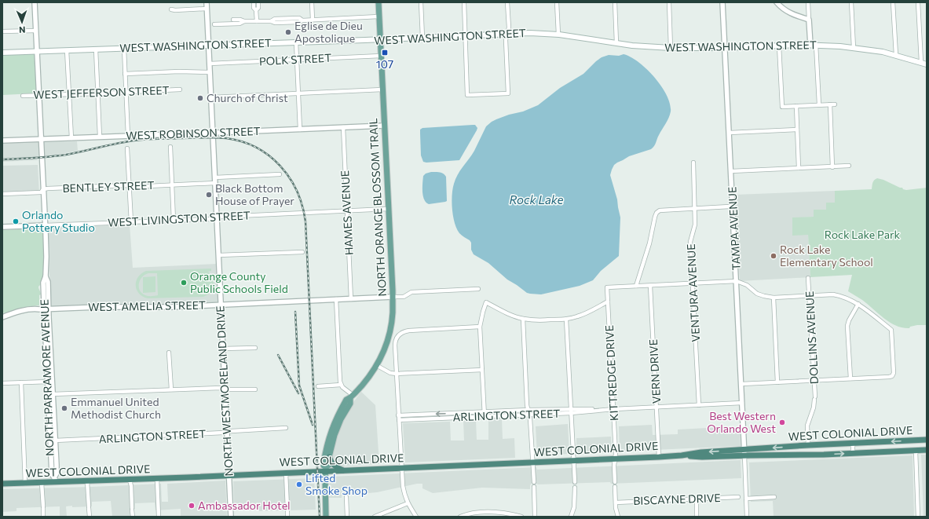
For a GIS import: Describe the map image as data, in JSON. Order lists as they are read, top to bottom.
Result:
{
  "streets": {
    "highway": ["WEST COLONIAL DRIVE"],
    "main road": ["WEST WASHINGTON STREET", "NORTH ORANGE BLOSSOM TRAIL"],
    "street": [
      "POLK STREET",
      "WEST JEFFERSON STREET",
      "WEST ROBINSON STREET",
      "BENTLEY STREET",
      "HAMES AVENUE",
      "WEST LIVINGSTON STREET",
      "TAMPA AVENUE",
      "VENTURA AVENUE",
      "WEST AMELIA STREET",
      "DOLLINS AVENUE",
      "VERN DRIVE",
      "KITTREDGE DRIVE",
      "NORTH PARRAMORE AVENUE",
      "NORTH WESTMORELAND DRIVE",
      "ARLINGTON STREET",
      "BISCAYNE DRIVE"
    ]
  },
  "crossings": [
    ["WEST WASHINGTON STREET", "NORTH ORANGE BLOSSOM TRAIL"],
    ["WEST WASHINGTON STREET", "TAMPA AVENUE"],
    ["WEST WASHINGTON STREET", "NORTH PARRAMORE AVENUE"],
    ["WEST WASHINGTON STREET", "NORTH WESTMORELAND DRIVE"],
    ["POLK STREET", "NORTH ORANGE BLOSSOM TRAIL"],
    ["POLK STREET", "NORTH WESTMORELAND DRIVE"],
    ["WEST JEFFERSON STREET", "NORTH PARRAMORE AVENUE"],
    ["WEST ROBINSON STREET", "NORTH ORANGE BLOSSOM TRAIL"],
    ["WEST ROBINSON STREET", "HAMES AVENUE"],
    ["WEST ROBINSON STREET", "NORTH PARRAMORE AVENUE"],
    ["WEST ROBINSON STREET", "NORTH WESTMORELAND DRIVE"],
    ["BENTLEY STREET", "NORTH PARRAMORE AVENUE"],
    ["BENTLEY STREET", "NORTH WESTMORELAND DRIVE"],
    ["NORTH ORANGE BLOSSOM TRAIL", "WEST AMELIA STREET"],
    ["NORTH ORANGE BLOSSOM TRAIL", "WEST COLONIAL DRIVE"],
    ["HAMES AVENUE", "WEST LIVINGSTON STREET"],
    ["HAMES AVENUE", "WEST AMELIA STREET"],
    ["WEST LIVINGSTON STREET", "NORTH PARRAMORE AVENUE"],
    ["WEST LIVINGSTON STREET", "NORTH WESTMORELAND DRIVE"],
    ["TAMPA AVENUE", "ARLINGTON STREET"],
    ["TAMPA AVENUE", "WEST COLONIAL DRIVE"],
    ["VENTURA AVENUE", "ARLINGTON STREET"],
    ["WEST AMELIA STREET", "NORTH PARRAMORE AVENUE"],
    ["WEST AMELIA STREET", "NORTH WESTMORELAND DRIVE"],
    ["DOLLINS AVENUE", "WEST COLONIAL DRIVE"],
    ["VERN DRIVE", "ARLINGTON STREET"],
    ["VERN DRIVE", "WEST COLONIAL DRIVE"],
    ["KITTREDGE DRIVE", "ARLINGTON STREET"],
    ["KITTREDGE DRIVE", "WEST COLONIAL DRIVE"],
    ["NORTH PARRAMORE AVENUE", "ARLINGTON STREET"],
    ["NORTH PARRAMORE AVENUE", "WEST COLONIAL DRIVE"],
    ["NORTH WESTMORELAND DRIVE", "ARLINGTON STREET"],
    ["NORTH WESTMORELAND DRIVE", "WEST COLONIAL DRIVE"]
  ],
  "water": ["Rock Lake"],
  "parks": ["Rock Lake Park"],
  "places": {
    "other": [
      "Eglise de Dieu Apostolique",
      "Church of Christ",
      "Black Bottom House of Prayer",
      "Orlando Pottery Studio",
      "Rock Lake Elementary School",
      "Orange County Public Schools Field",
      "Emmanuel United Methodist Church",
      "Best Western Orlando West",
      "Lifted Smoke Shop",
      "Ambassador Hotel"
    ],
    "transit": ["107"]
  },
  "north": "bottom"
}
